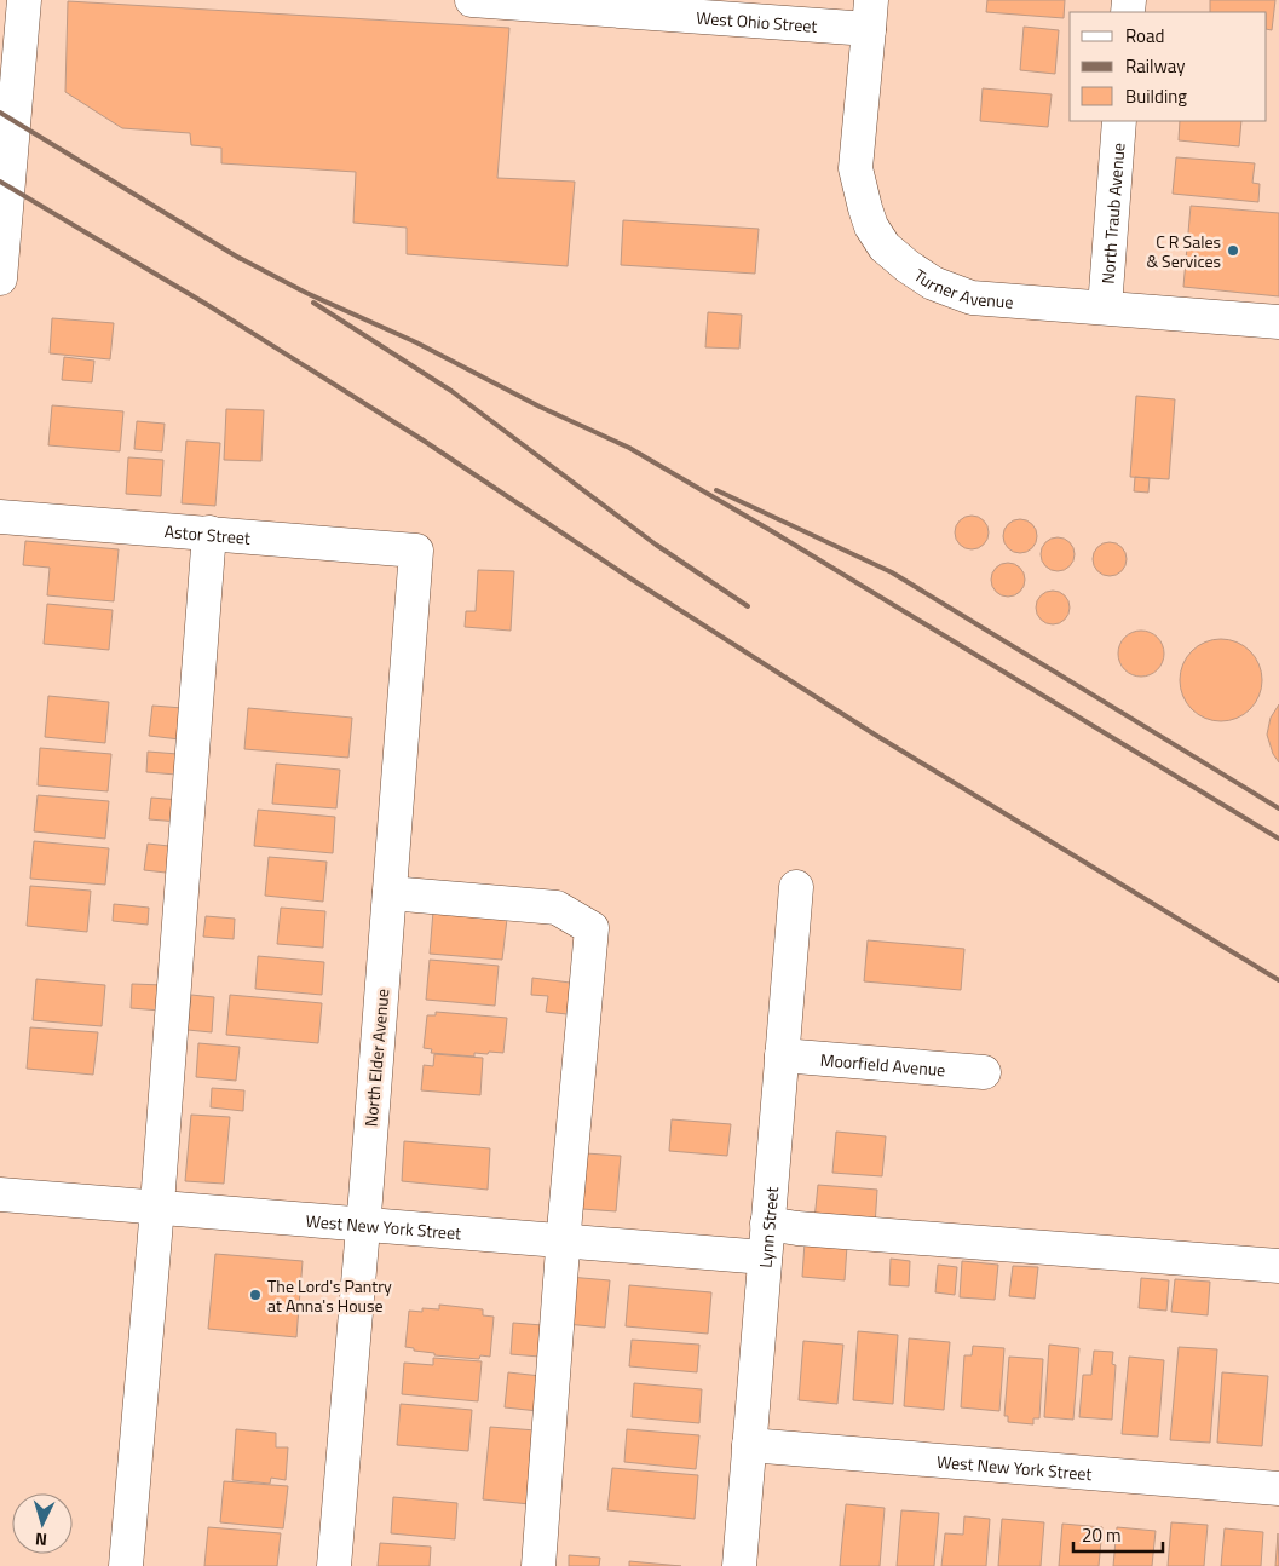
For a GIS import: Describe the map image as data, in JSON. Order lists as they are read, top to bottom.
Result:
{
  "streets": {
    "street": [
      "West Ohio Street",
      "North Traub Avenue",
      "Turner Avenue",
      "Astor Street",
      "North Elder Avenue",
      "Moorfield Avenue",
      "West New York Street",
      "Lynn Street"
    ]
  },
  "crossings": [
    ["West Ohio Street", "Turner Avenue"],
    ["North Traub Avenue", "Turner Avenue"],
    ["Astor Street", "North Elder Avenue"],
    ["North Elder Avenue", "West New York Street"],
    ["Moorfield Avenue", "Lynn Street"],
    ["West New York Street", "Lynn Street"]
  ],
  "places": ["C R Sales & Services", "The Lord's Pantry at Anna's House"],
  "legend": ["Road", "Railway", "Building"],
  "scale_bar": "20 m",
  "north": "bottom"
}
